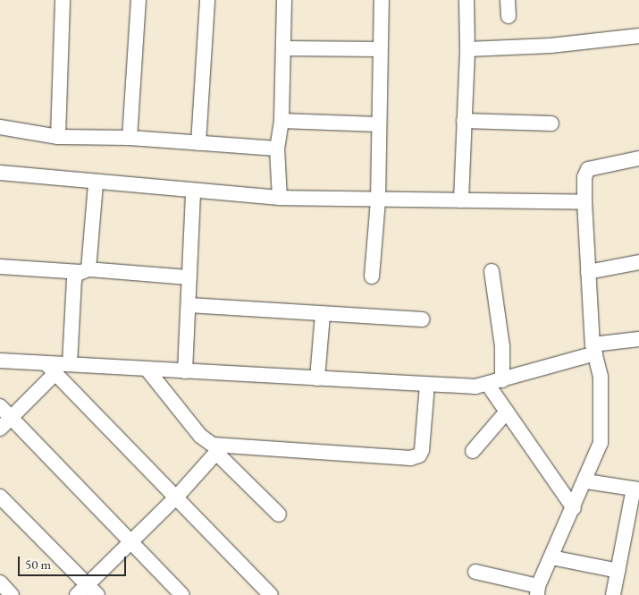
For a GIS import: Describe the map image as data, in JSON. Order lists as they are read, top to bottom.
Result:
{
  "scale_bar": "50 m"
}
